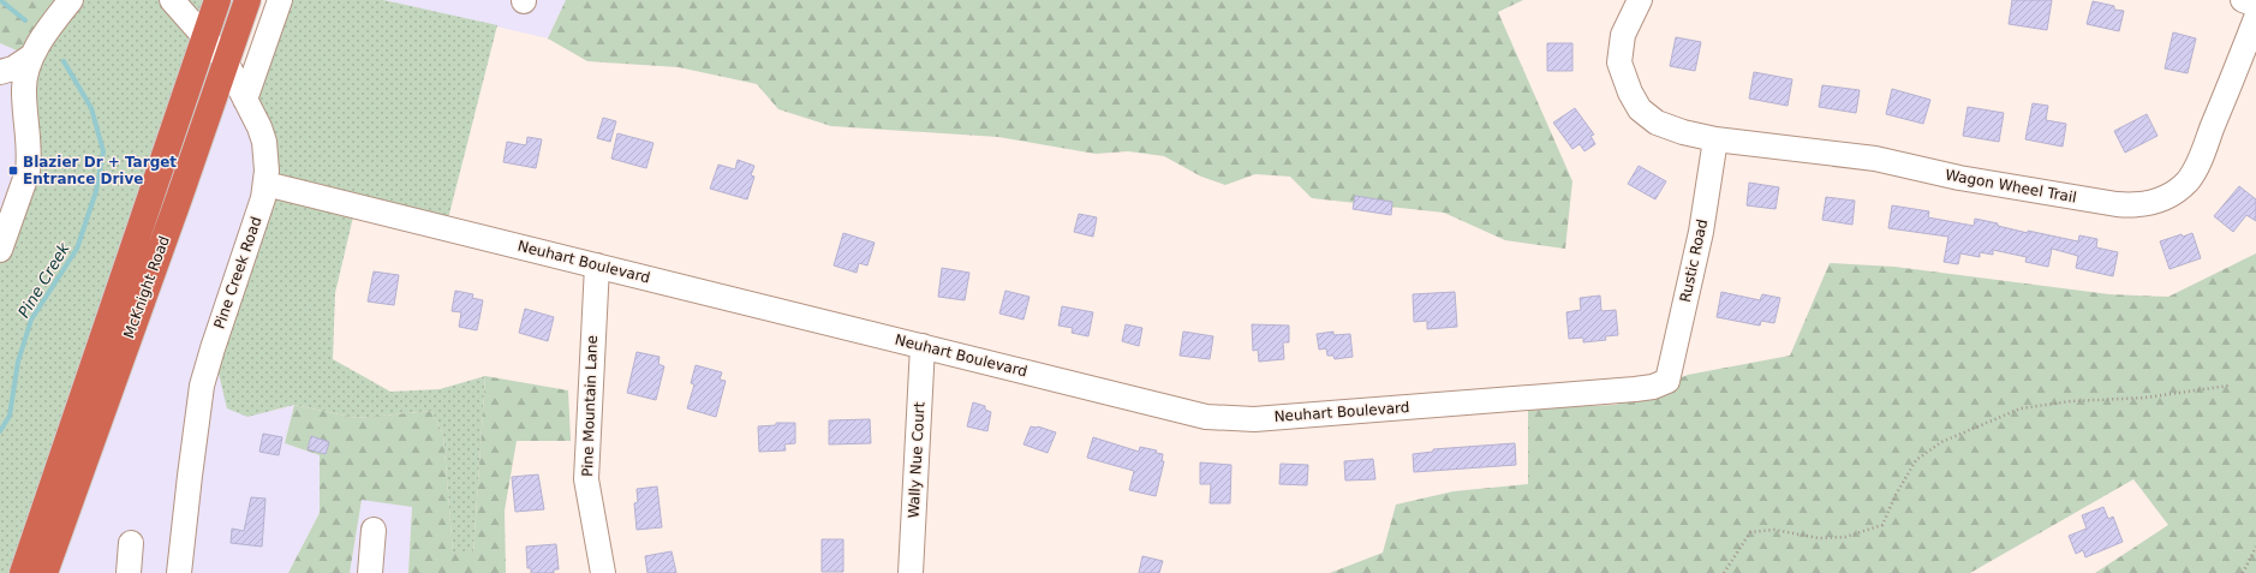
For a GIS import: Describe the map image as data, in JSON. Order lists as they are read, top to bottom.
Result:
{
  "streets": {
    "highway": ["McKnight Road"],
    "street": [
      "Wagon Wheel Trail",
      "Rustic Road",
      "Neuhart Boulevard",
      "Pine Creek Road",
      "Pine Mountain Lane",
      "Wally Nue Court"
    ]
  },
  "crossings": [
    ["Wagon Wheel Trail", "Rustic Road"],
    ["Rustic Road", "Neuhart Boulevard"],
    ["Neuhart Boulevard", "Pine Creek Road"],
    ["Neuhart Boulevard", "Pine Mountain Lane"],
    ["Neuhart Boulevard", "Wally Nue Court"],
    ["Pine Creek Road", "McKnight Road"]
  ],
  "water": ["Pine Creek"],
  "places": {
    "transit": ["Blazier Dr + Target Entrance Drive"]
  }
}
